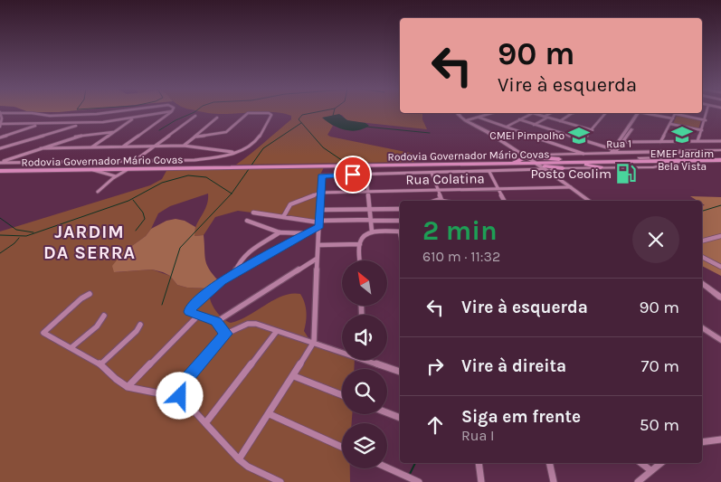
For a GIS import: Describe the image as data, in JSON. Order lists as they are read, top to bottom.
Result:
{
  "streets": {
    "main road": ["Rodovia Governador Mário Covas"],
    "street": ["Rua 1", "Rua Colatina"]
  },
  "districts": ["JARDIM DA SERRA"],
  "places": {
    "school or university": ["EMEF Jardim Bela Vista", "CMEI Pimpolho"],
    "fuel station": ["Posto Ceolim"]
  },
  "north": "top left",
  "page": {
    "turn": ["90 m", "Vire à esquerda"],
    "heading": ["2 min", "610 m · 11:32"],
    "list": [
      {
        "name": "Vire à esquerda",
        "value": "90 m"
      },
      {
        "name": "Vire à direita",
        "value": "70 m"
      },
      {
        "name": "Siga em frente",
        "note": "Rua I",
        "value": "50 m"
      }
    ]
  }
}
